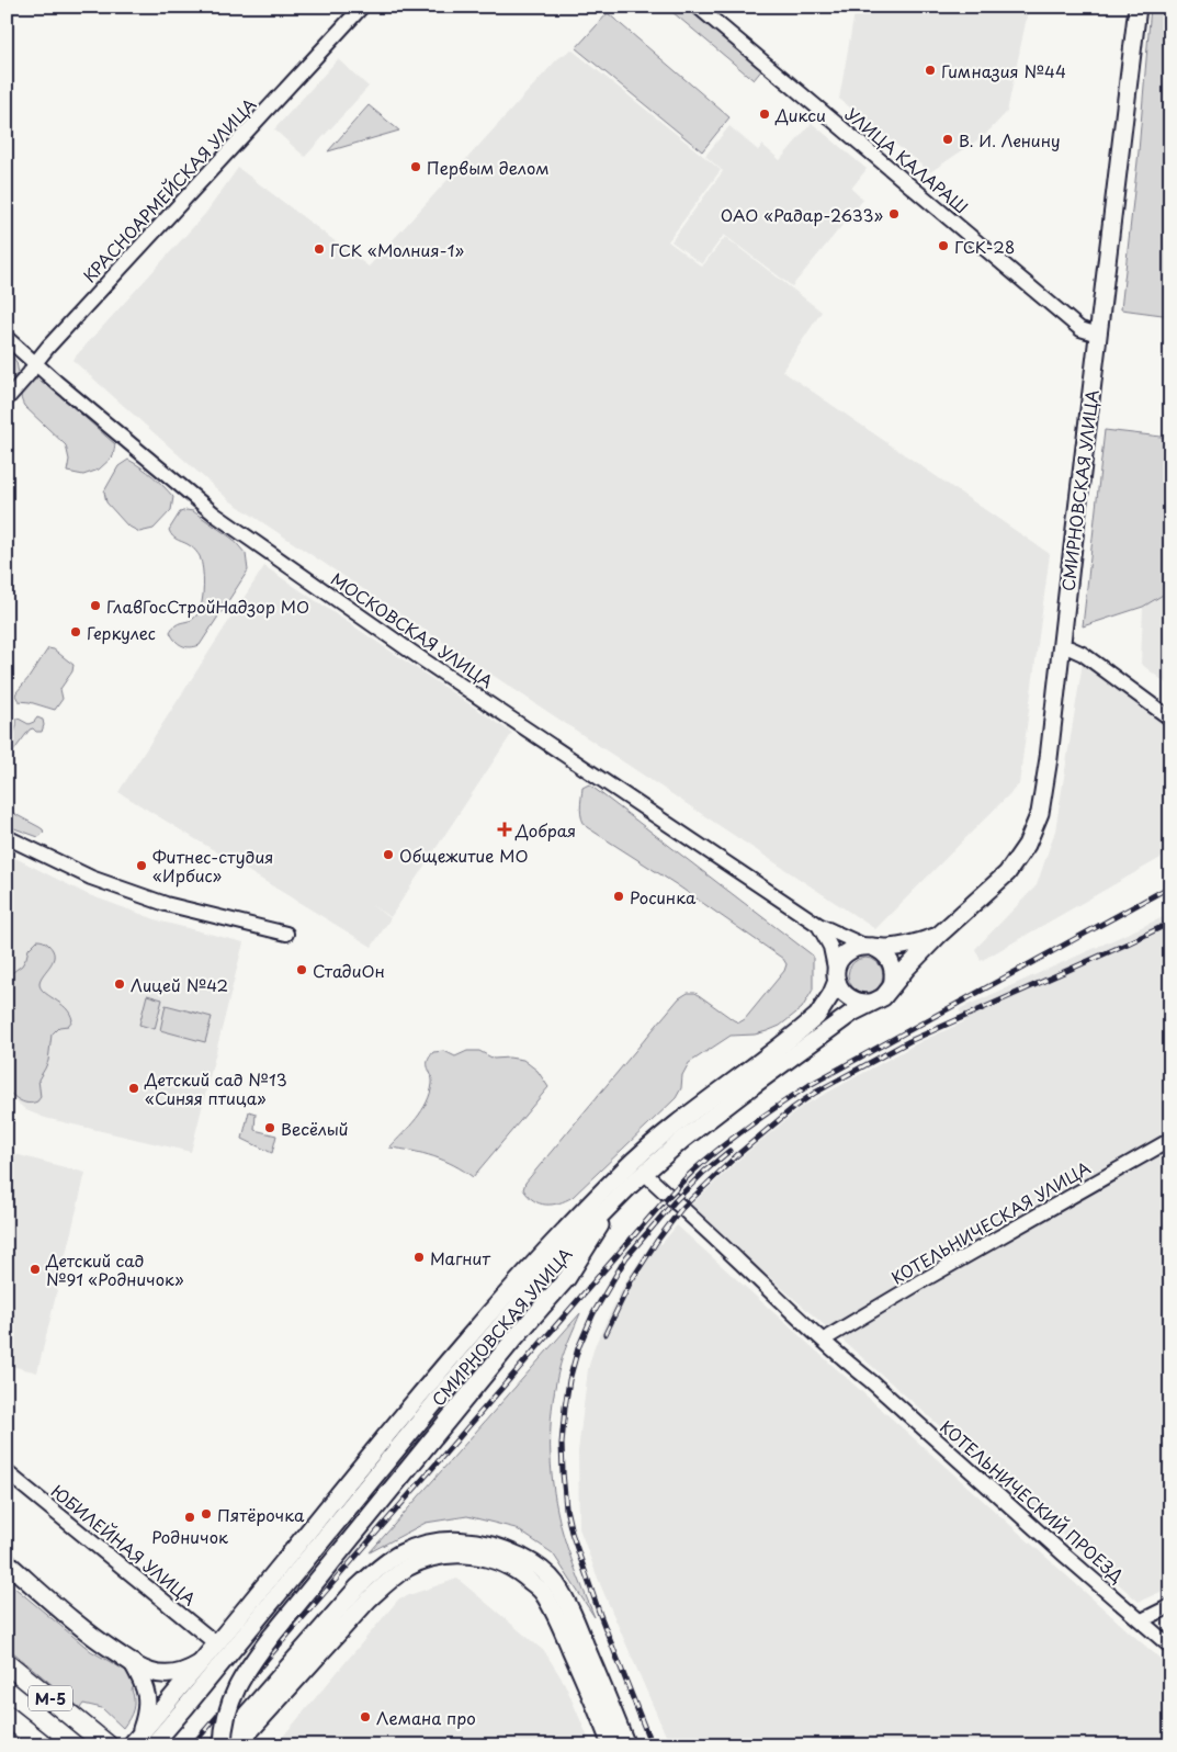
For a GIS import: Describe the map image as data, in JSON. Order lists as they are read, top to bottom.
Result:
{
  "streets": {
    "highway": ["М-5"],
    "main road": ["СМИРНОВСКАЯ УЛИЦА"],
    "street": [
      "УЛИЦА КАЛАРАШ",
      "КРАСНОАРМЕЙСКАЯ УЛИЦА",
      "МОСКОВСКАЯ УЛИЦА",
      "КОТЕЛЬНИЧЕСКАЯ УЛИЦА",
      "КОТЕЛЬНИЧЕСКИЙ ПРОЕЗД",
      "ЮБИЛЕЙНАЯ УЛИЦА"
    ]
  },
  "crossings": [
    ["УЛИЦА КАЛАРАШ", "СМИРНОВСКАЯ УЛИЦА"],
    ["КРАСНОАРМЕЙСКАЯ УЛИЦА", "МОСКОВСКАЯ УЛИЦА"],
    ["СМИРНОВСКАЯ УЛИЦА", "МОСКОВСКАЯ УЛИЦА"],
    ["СМИРНОВСКАЯ УЛИЦА", "КОТЕЛЬНИЧЕСКИЙ ПРОЕЗД"],
    ["СМИРНОВСКАЯ УЛИЦА", "ЮБИЛЕЙНАЯ УЛИЦА"],
    ["КОТЕЛЬНИЧЕСКАЯ УЛИЦА", "КОТЕЛЬНИЧЕСКИЙ ПРОЕЗД"]
  ],
  "places": {
    "other": [
      "Гимназия №44",
      "Дикси",
      "В. И. Ленину",
      "Первым делом",
      "ОАО «Радар-2633»",
      "ГСК-28",
      "ГСК «Молния-1»",
      "ГлавГосСтройНадзор МО",
      "Геркулес",
      "Общежитие МО",
      "Фитнес-студия «Ирбис»",
      "Росинка",
      "СтадиОн",
      "Лицей №42",
      "Детский сад №13 «Синяя птица»",
      "Весёлый",
      "Магнит",
      "Детский сад №91 «Родничок»",
      "Пятёрочка",
      "Родничок",
      "Лемана про"
    ],
    "health": ["Добрая"]
  }
}
